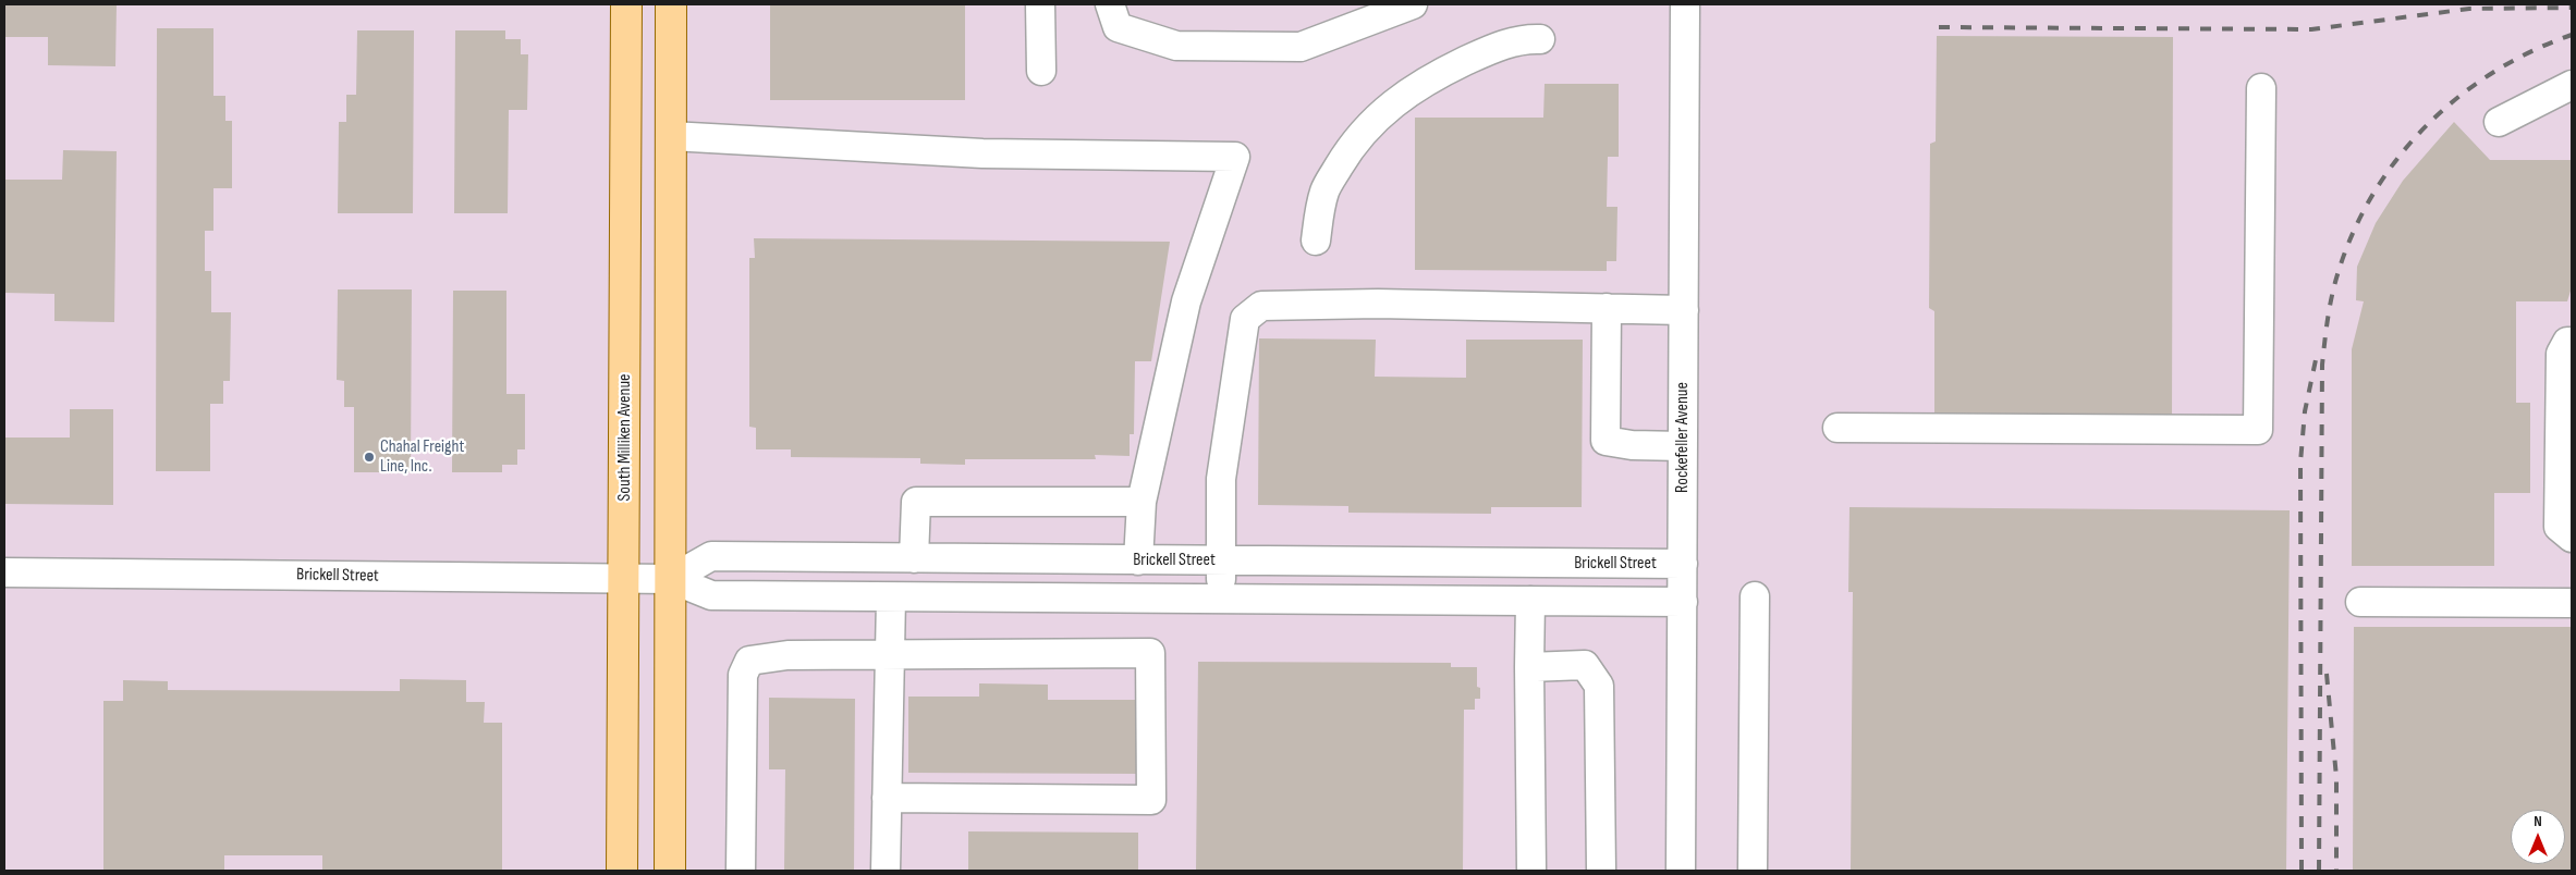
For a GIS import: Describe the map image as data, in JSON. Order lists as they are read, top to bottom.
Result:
{
  "streets": {
    "main road": ["South Milliken Avenue"],
    "street": ["Rockefeller Avenue", "Brickell Street"]
  },
  "crossings": [
    ["South Milliken Avenue", "Brickell Street"],
    ["Rockefeller Avenue", "Brickell Street"]
  ],
  "places": ["Chahal Freight Line, Inc."],
  "north": "top"
}
